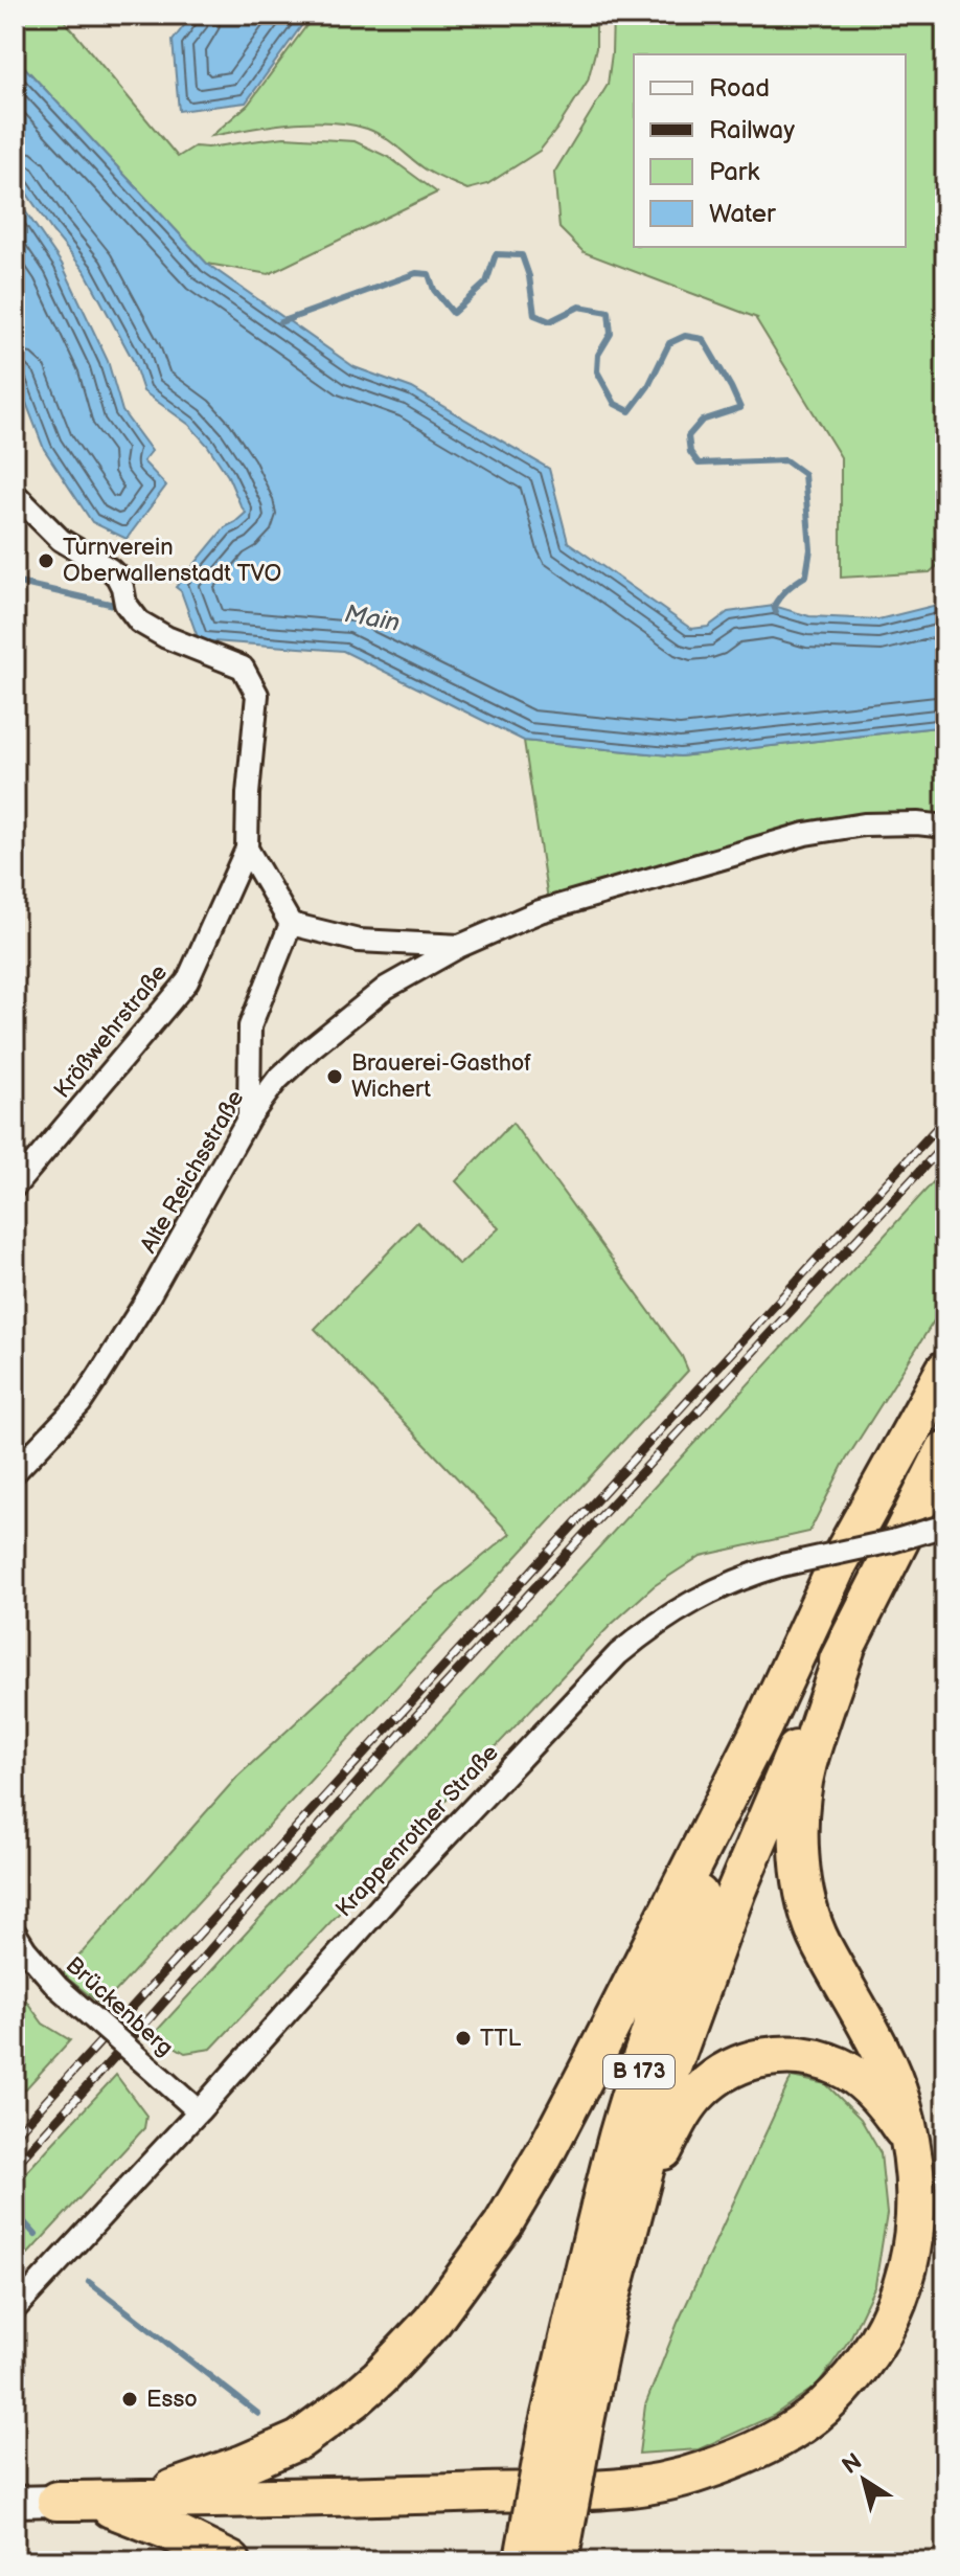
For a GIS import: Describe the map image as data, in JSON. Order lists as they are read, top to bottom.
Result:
{
  "streets": {
    "highway": ["B 173"],
    "street": [
      "Krößwehrstraße",
      "Alte Reichsstraße",
      "Krappenrother Straße",
      "Brückenberg"
    ]
  },
  "crossings": [
    ["Krappenrother Straße", "Brückenberg"]
  ],
  "water": ["Main"],
  "places": [
    "Turnverein Oberwallenstadt TVO",
    "Brauerei-Gasthof Wichert",
    "TTL",
    "Esso"
  ],
  "legend": [
    "Road",
    "Railway",
    "Park",
    "Water"
  ],
  "north": "top left"
}
